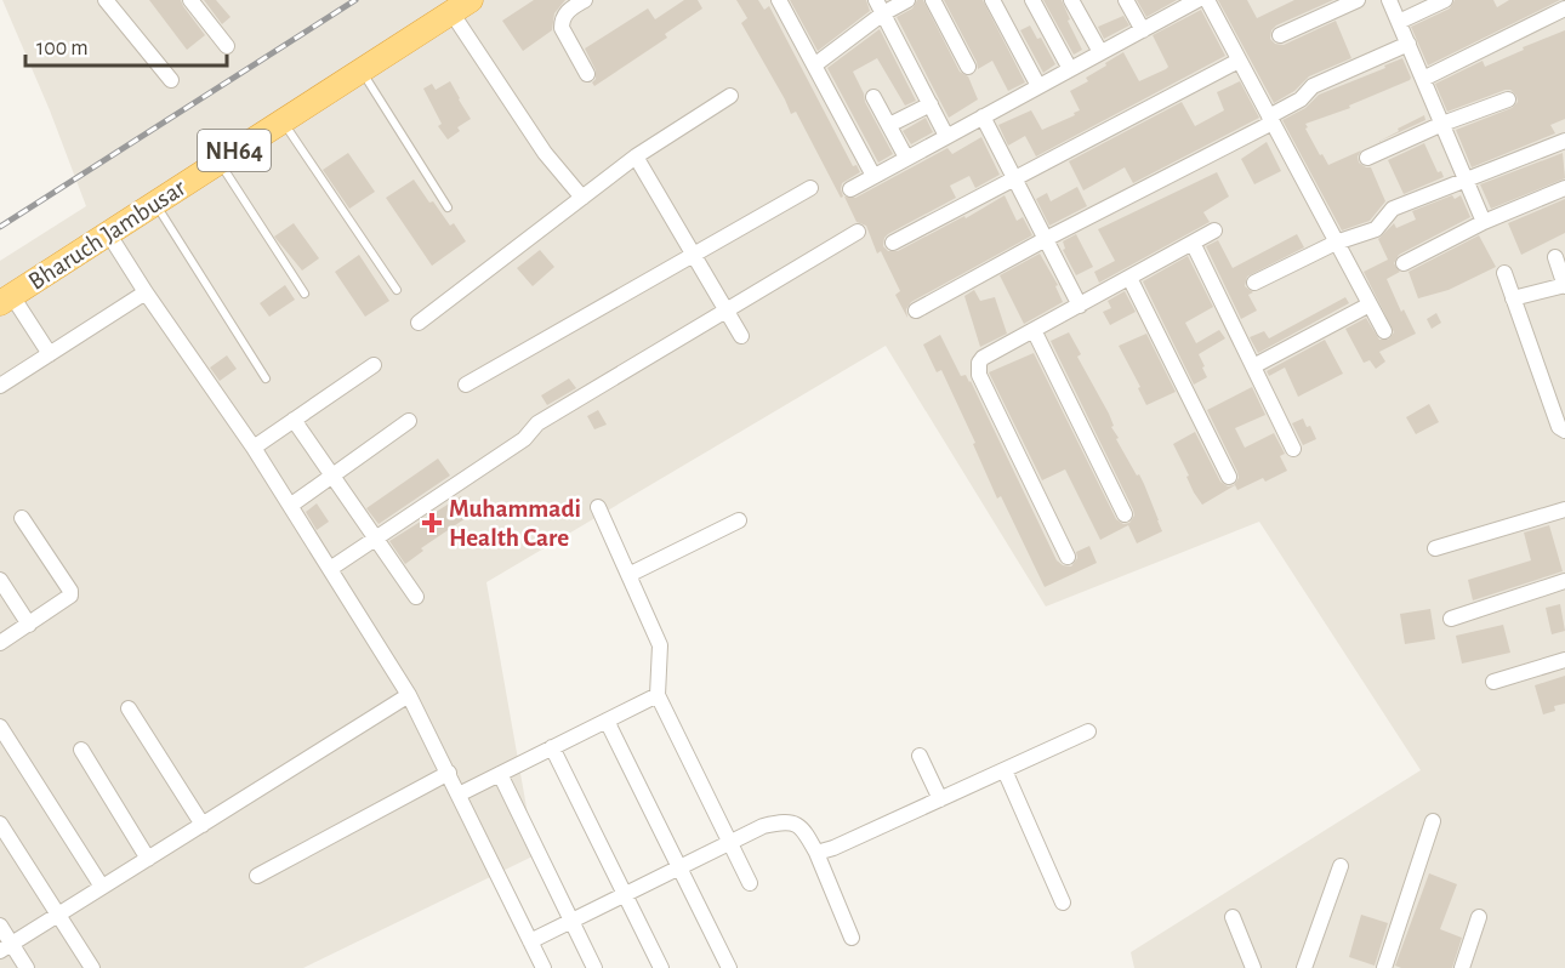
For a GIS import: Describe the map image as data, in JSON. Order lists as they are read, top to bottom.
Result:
{
  "streets": {
    "highway": ["NH64", "Bharuch Jambusar"]
  },
  "places": {
    "health": ["Muhammadi Health Care"]
  },
  "scale_bar": "100 m"
}
